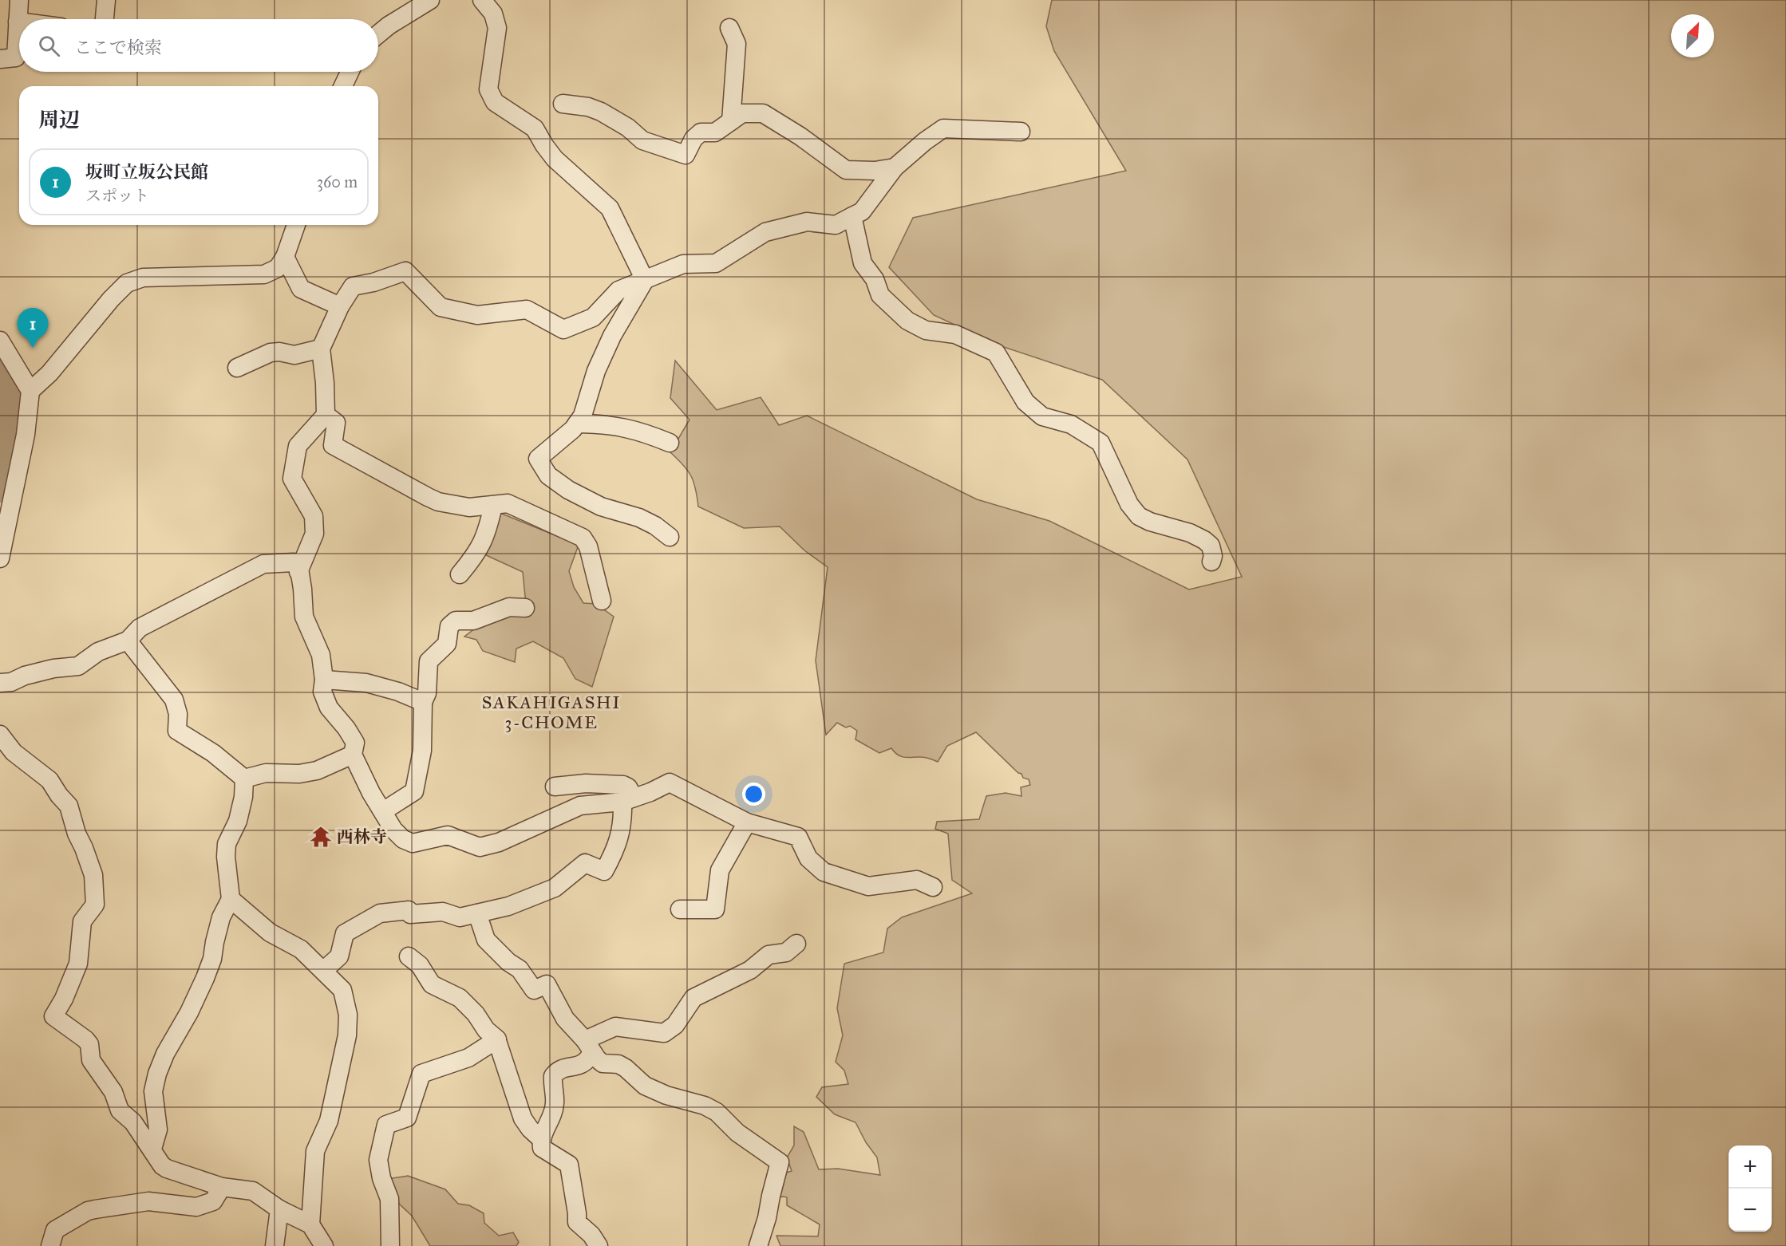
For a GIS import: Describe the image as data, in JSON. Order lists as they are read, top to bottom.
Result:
{
  "districts": ["SAKAHIGASHI 3-CHOME"],
  "places": {
    "temple": ["西林寺"]
  },
  "north": "top right",
  "page": {
    "search": "ここで検索",
    "heading": "周辺",
    "list": [
      {
        "mark": "1",
        "name": "坂町立坂公民館",
        "note": "スポット",
        "value": "360 m"
      }
    ],
    "pins": "1",
    "map_buttons": ["+", "−"]
  }
}
